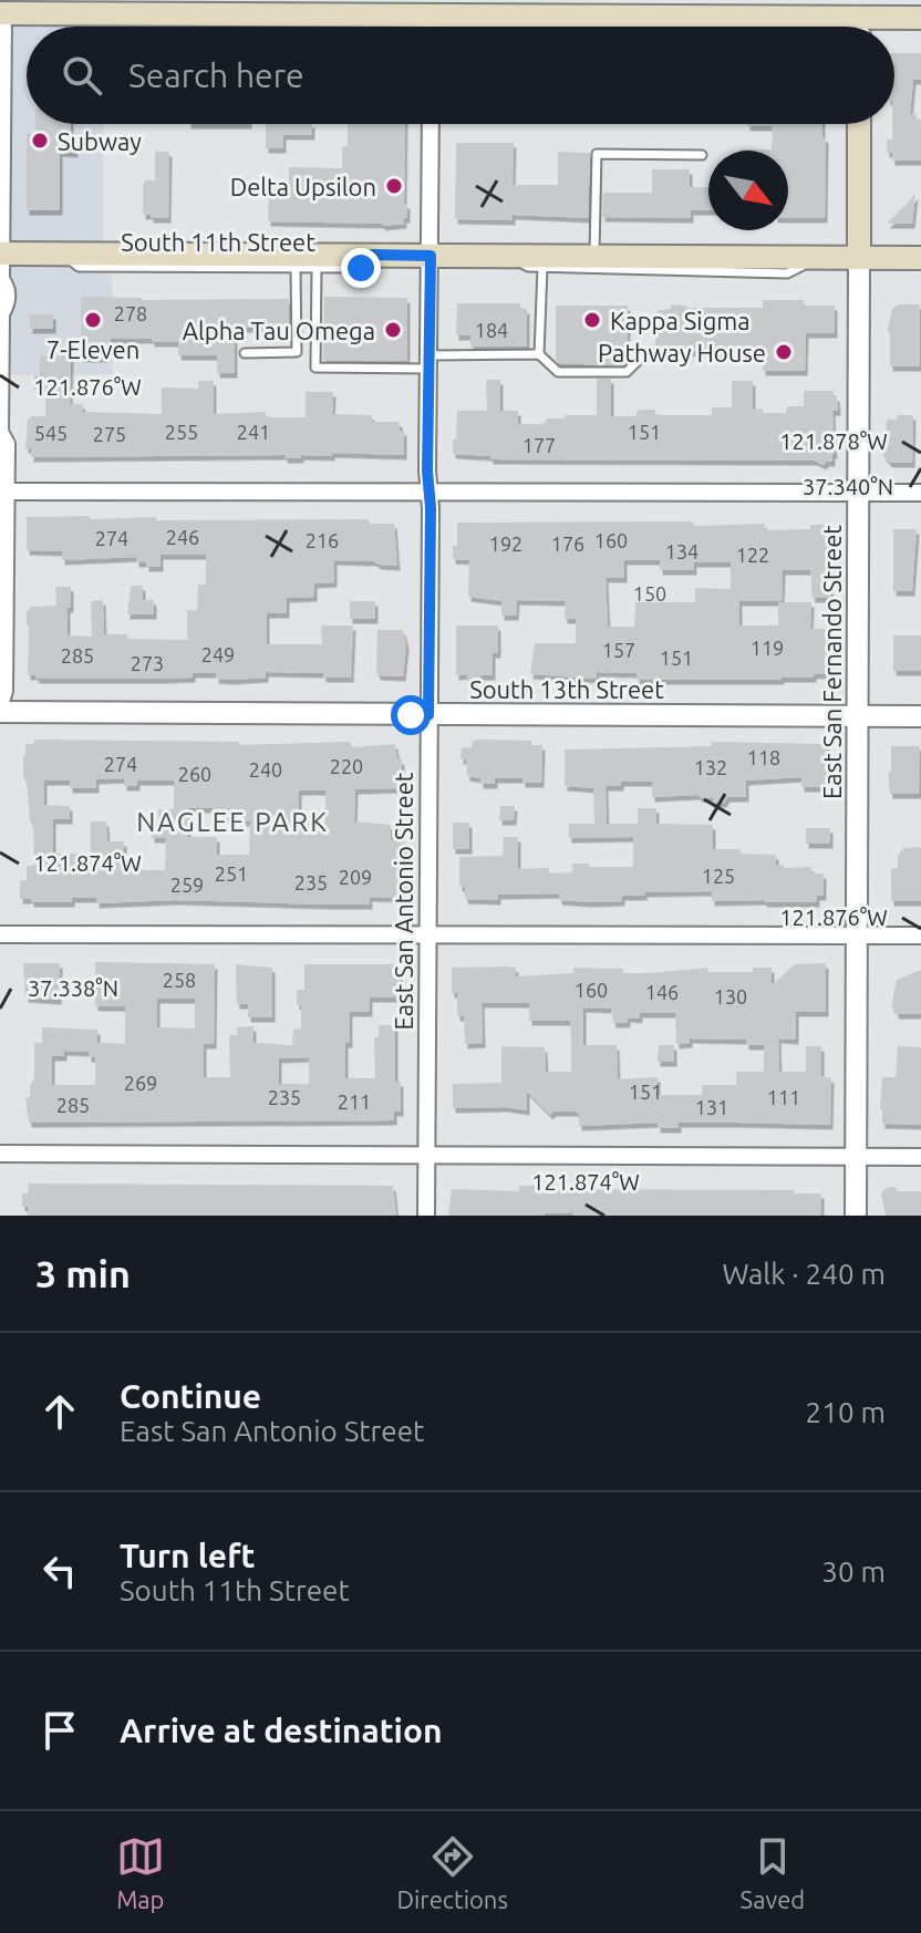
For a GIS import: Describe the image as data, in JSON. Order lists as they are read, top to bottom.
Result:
{
  "streets": {
    "main road": ["South 11th Street", "East San Fernando Street"],
    "street": ["South 13th Street", "East San Antonio Street"]
  },
  "crossings": [
    ["South 11th Street", "East San Fernando Street"],
    ["South 11th Street", "East San Antonio Street"],
    ["East San Fernando Street", "South 13th Street"],
    ["South 13th Street", "East San Antonio Street"]
  ],
  "districts": ["NAGLEE PARK"],
  "places": [
    "Subway",
    "Delta Upsilon",
    "7-Eleven",
    "Kappa Sigma",
    "Alpha Tau Omega",
    "Pathway House"
  ],
  "house_numbers": [
    "278",
    "184",
    "255",
    "241",
    "151",
    "545",
    "275",
    "177",
    "246",
    "274",
    "216",
    "160",
    "192",
    "176",
    "134",
    "122",
    "150",
    "119",
    "157",
    "249",
    "285",
    "151",
    "273",
    "118",
    "274",
    "220",
    "132",
    "240",
    "260",
    "251",
    "125",
    "209",
    "235",
    "259",
    "258",
    "160",
    "146",
    "130",
    "269",
    "151",
    "235",
    "111",
    "211",
    "285",
    "131"
  ],
  "north": "bottom right",
  "page": {
    "search": "Search here",
    "heading": ["3 min", "Walk · 240 m"],
    "list": [
      ["Continue", "East San Antonio Street", "210 m"],
      ["Turn left", "South 11th Street", "30 m"],
      "Arrive at destination"
    ],
    "nav": ["Map", "Directions", "Saved"]
  },
  "coordinates": [
    "121.876°W",
    "121.878°W",
    "37.340°N",
    "121.874°W",
    "37.338°N"
  ]
}
